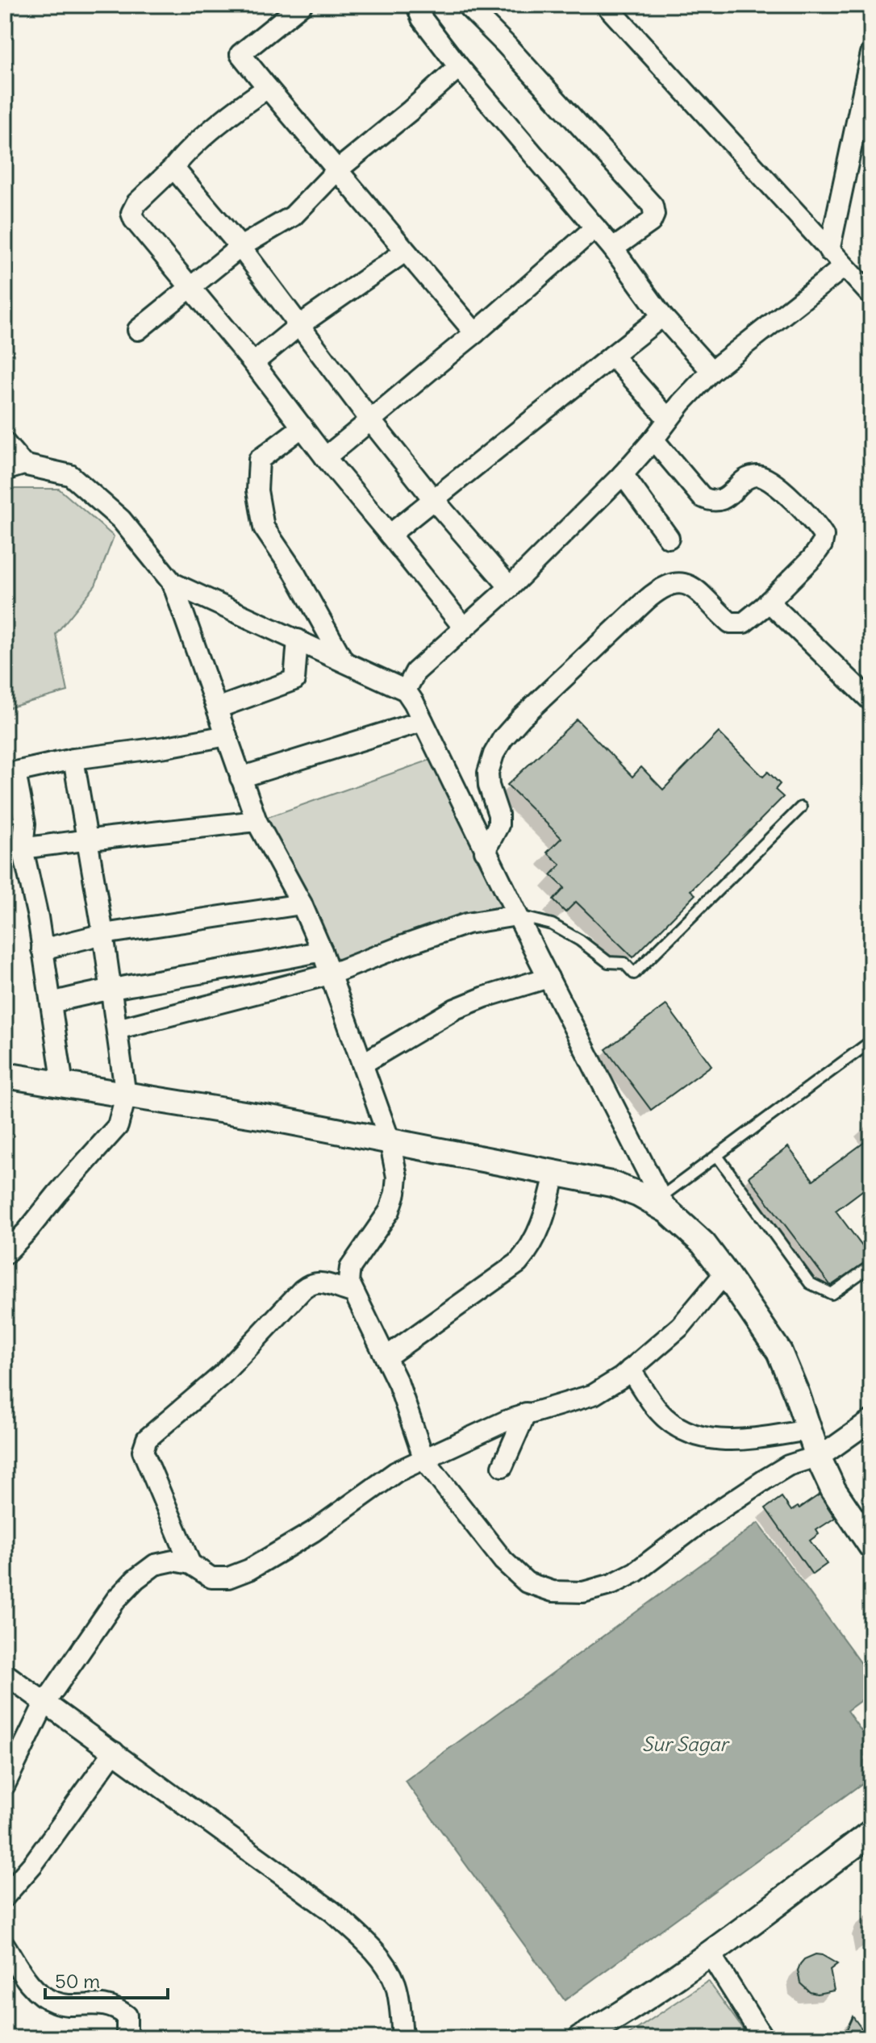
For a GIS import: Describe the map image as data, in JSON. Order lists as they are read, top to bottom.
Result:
{
  "water": ["Sur Sagar"],
  "scale_bar": "50 m"
}
